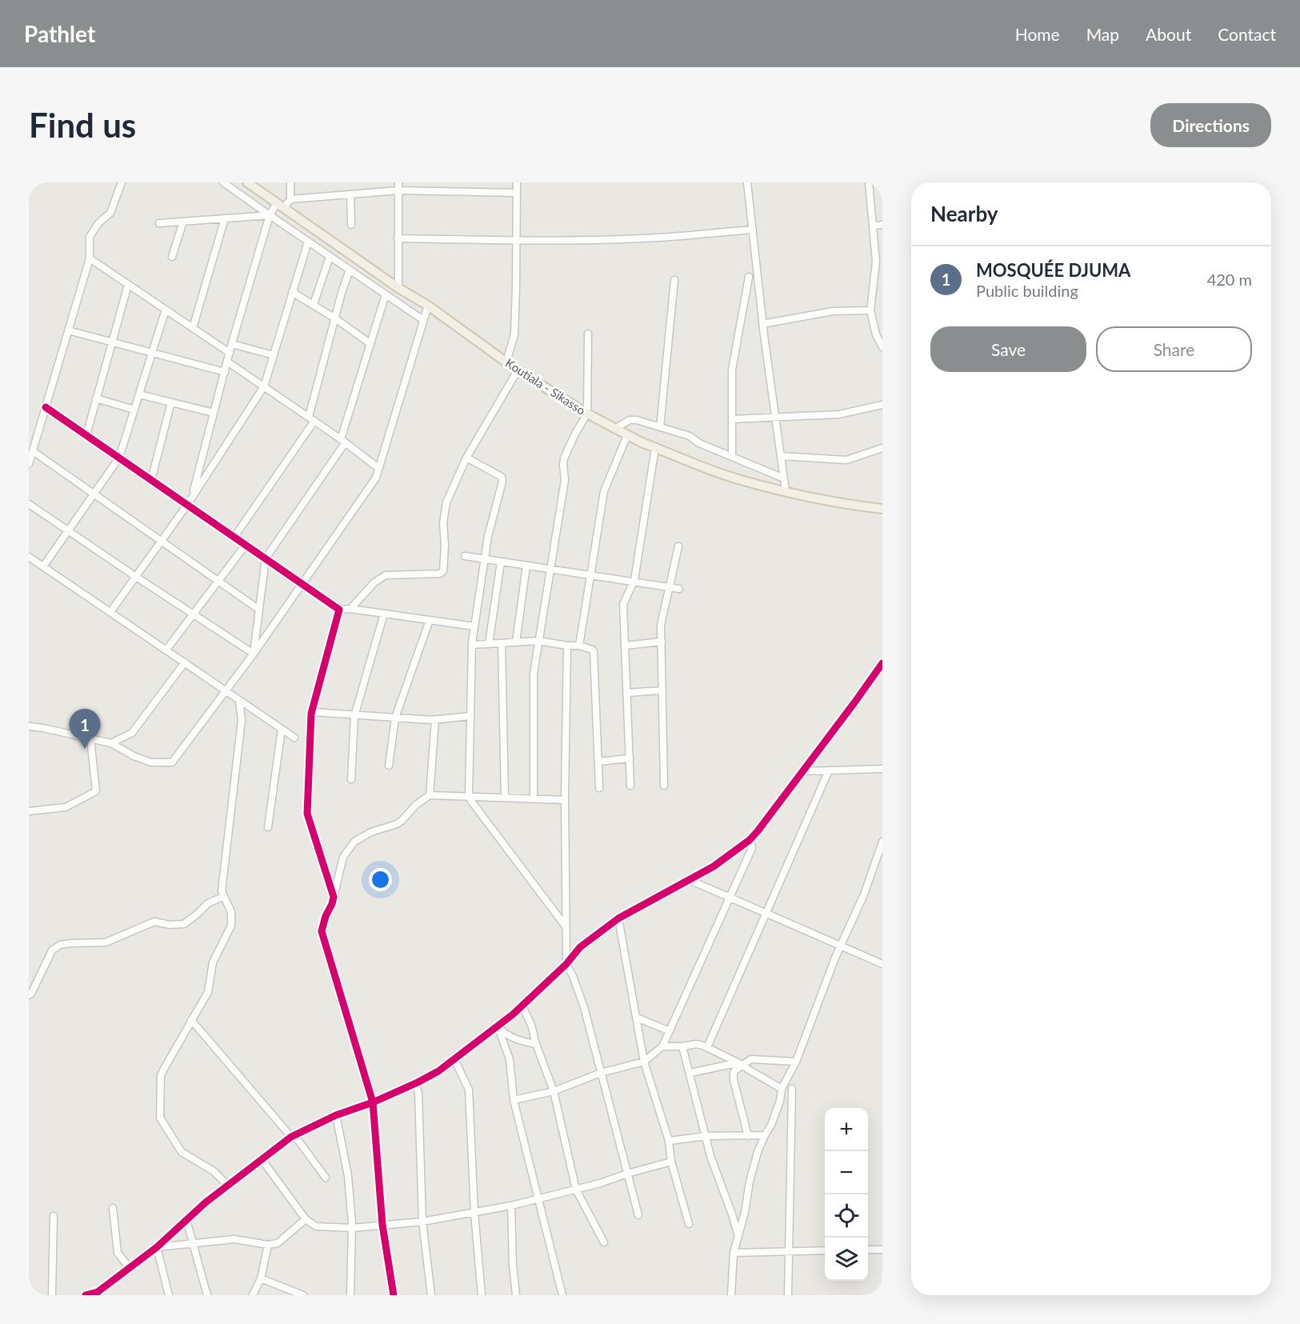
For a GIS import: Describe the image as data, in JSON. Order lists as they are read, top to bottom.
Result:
{
  "streets": {
    "main road": ["Koutiala - Sikasso"]
  },
  "page": {
    "header": "Pathlet",
    "nav": [
      "Home",
      "Map",
      "About",
      "Contact"
    ],
    "buttons": [
      "Directions",
      ["Save", "Share"]
    ],
    "title": "Find us",
    "heading": "Nearby",
    "list": [
      {
        "mark": "1",
        "name": "MOSQUÉE DJUMA",
        "note": "Public building",
        "value": "420 m"
      }
    ],
    "pins": "1",
    "map_buttons": ["+", "−"]
  }
}
